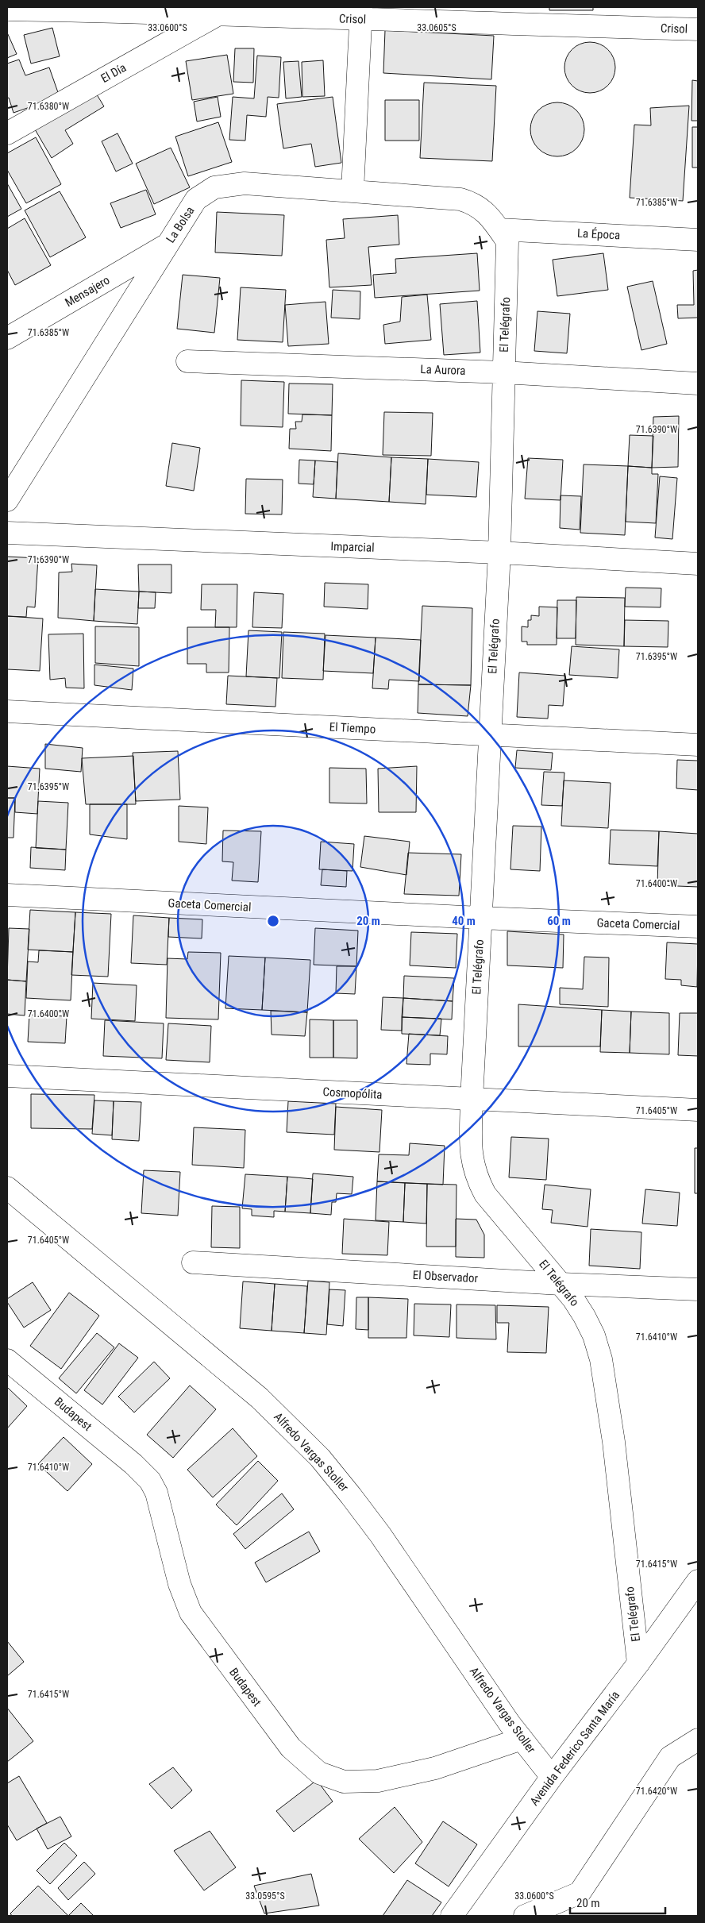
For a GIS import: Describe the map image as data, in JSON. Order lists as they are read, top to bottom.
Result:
{
  "streets": {
    "street": [
      "Crisol",
      "El Día",
      "La Bolsa",
      "La Época",
      "Mensajero",
      "El Telégrafo",
      "La Aurora",
      "Imparcial",
      "El Tiempo",
      "Gaceta Comercial",
      "Cosmopólita",
      "El Observador",
      "Budapest",
      "Alfredo Vargas Stoller",
      "Avenida Federico Santa María"
    ]
  },
  "crossings": [
    ["Crisol", "El Día"],
    ["La Bolsa", "La Época"],
    ["La Bolsa", "Mensajero"],
    ["La Bolsa", "El Telégrafo"],
    ["La Época", "El Telégrafo"],
    ["El Telégrafo", "La Aurora"],
    ["El Telégrafo", "Imparcial"],
    ["El Telégrafo", "El Tiempo"],
    ["El Telégrafo", "Gaceta Comercial"],
    ["El Telégrafo", "Cosmopólita"],
    ["El Telégrafo", "El Observador"],
    ["El Telégrafo", "Avenida Federico Santa María"],
    ["Budapest", "Alfredo Vargas Stoller"],
    ["Alfredo Vargas Stoller", "Avenida Federico Santa María"]
  ],
  "scale_bar": "20 m",
  "coordinates": [
    "33.0605°S",
    "33.0600°S",
    "71.6380°W",
    "71.6385°W",
    "71.6390°W",
    "71.6395°W",
    "71.6400°W",
    "71.6405°W",
    "71.6410°W",
    "71.6415°W",
    "71.6420°W",
    "33.0595°S"
  ],
  "rings": ["20 m", "40 m", "60 m"]
}
